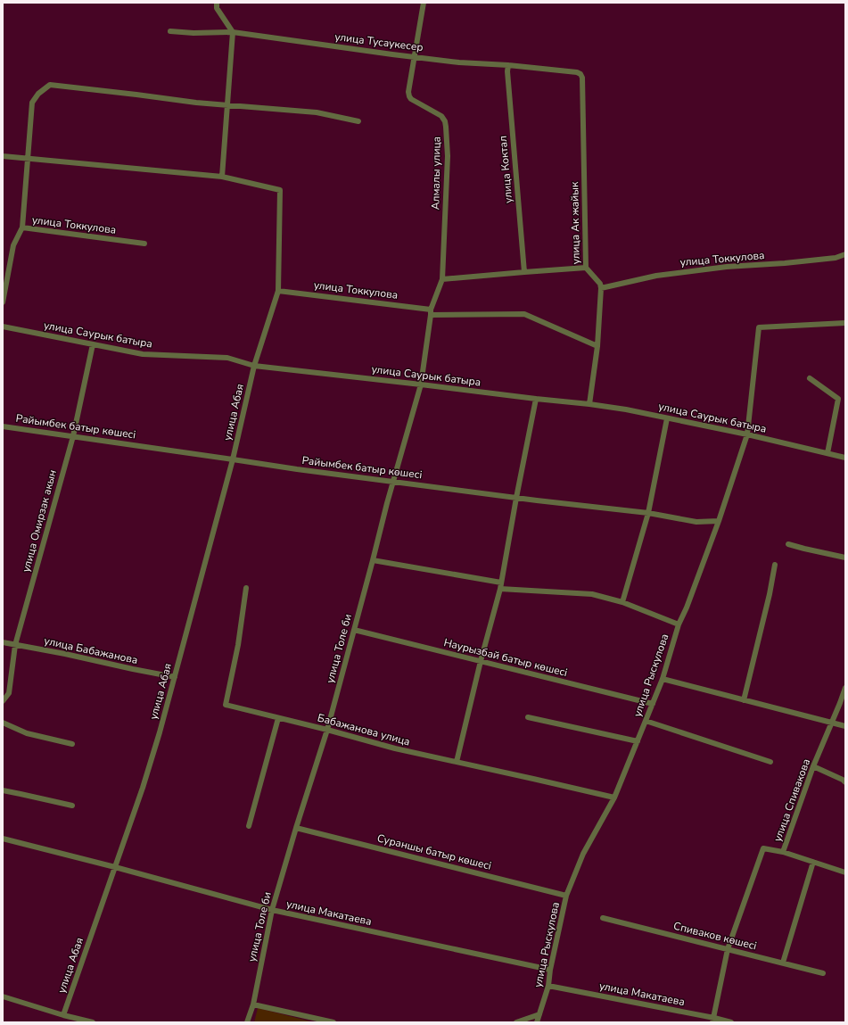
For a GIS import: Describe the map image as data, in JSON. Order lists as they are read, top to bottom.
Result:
{
  "streets": {
    "street": [
      "улица Тусаукесер",
      "улица Коктал",
      "Алмалы улица",
      "улица Ак жайык",
      "улица Токкулова",
      "улица Саурык батыра",
      "улица Абая",
      "Райымбек батыр көшесі",
      "улица Омирзак акын",
      "улица Толе би",
      "улица Бабажанова",
      "Наурызбай батыр көшесі",
      "улица Рыскулова",
      "Бабажанова улица",
      "улица Спивакова",
      "Сураншы батыр көшесі",
      "улица Макатаева",
      "Спиваков көшесі"
    ]
  },
  "crossings": [
    ["улица Тусаукесер", "улица Коктал"],
    ["улица Тусаукесер", "Алмалы улица"],
    ["улица Тусаукесер", "улица Ак жайык"],
    ["Алмалы улица", "улица Толе би"],
    ["улица Ак жайык", "улица Токкулова"],
    ["улица Токкулова", "улица Абая"],
    ["улица Токкулова", "улица Толе би"],
    ["улица Саурык батыра", "улица Абая"],
    ["улица Саурык батыра", "улица Омирзак акын"],
    ["улица Саурык батыра", "улица Толе би"],
    ["улица Саурык батыра", "улица Рыскулова"],
    ["улица Абая", "Райымбек батыр көшесі"],
    ["улица Абая", "улица Бабажанова"],
    ["улица Абая", "улица Макатаева"],
    ["Райымбек батыр көшесі", "улица Омирзак акын"],
    ["Райымбек батыр көшесі", "улица Толе би"],
    ["Райымбек батыр көшесі", "улица Рыскулова"],
    ["улица Омирзак акын", "улица Бабажанова"],
    ["улица Толе би", "Наурызбай батыр көшесі"],
    ["улица Толе би", "Бабажанова улица"],
    ["улица Толе би", "Сураншы батыр көшесі"],
    ["улица Толе би", "улица Макатаева"],
    ["Наурызбай батыр көшесі", "улица Рыскулова"],
    ["улица Рыскулова", "Бабажанова улица"],
    ["улица Рыскулова", "Сураншы батыр көшесі"],
    ["улица Рыскулова", "улица Макатаева"],
    ["улица Спивакова", "улица Макатаева"],
    ["улица Спивакова", "Спиваков көшесі"]
  ]
}
